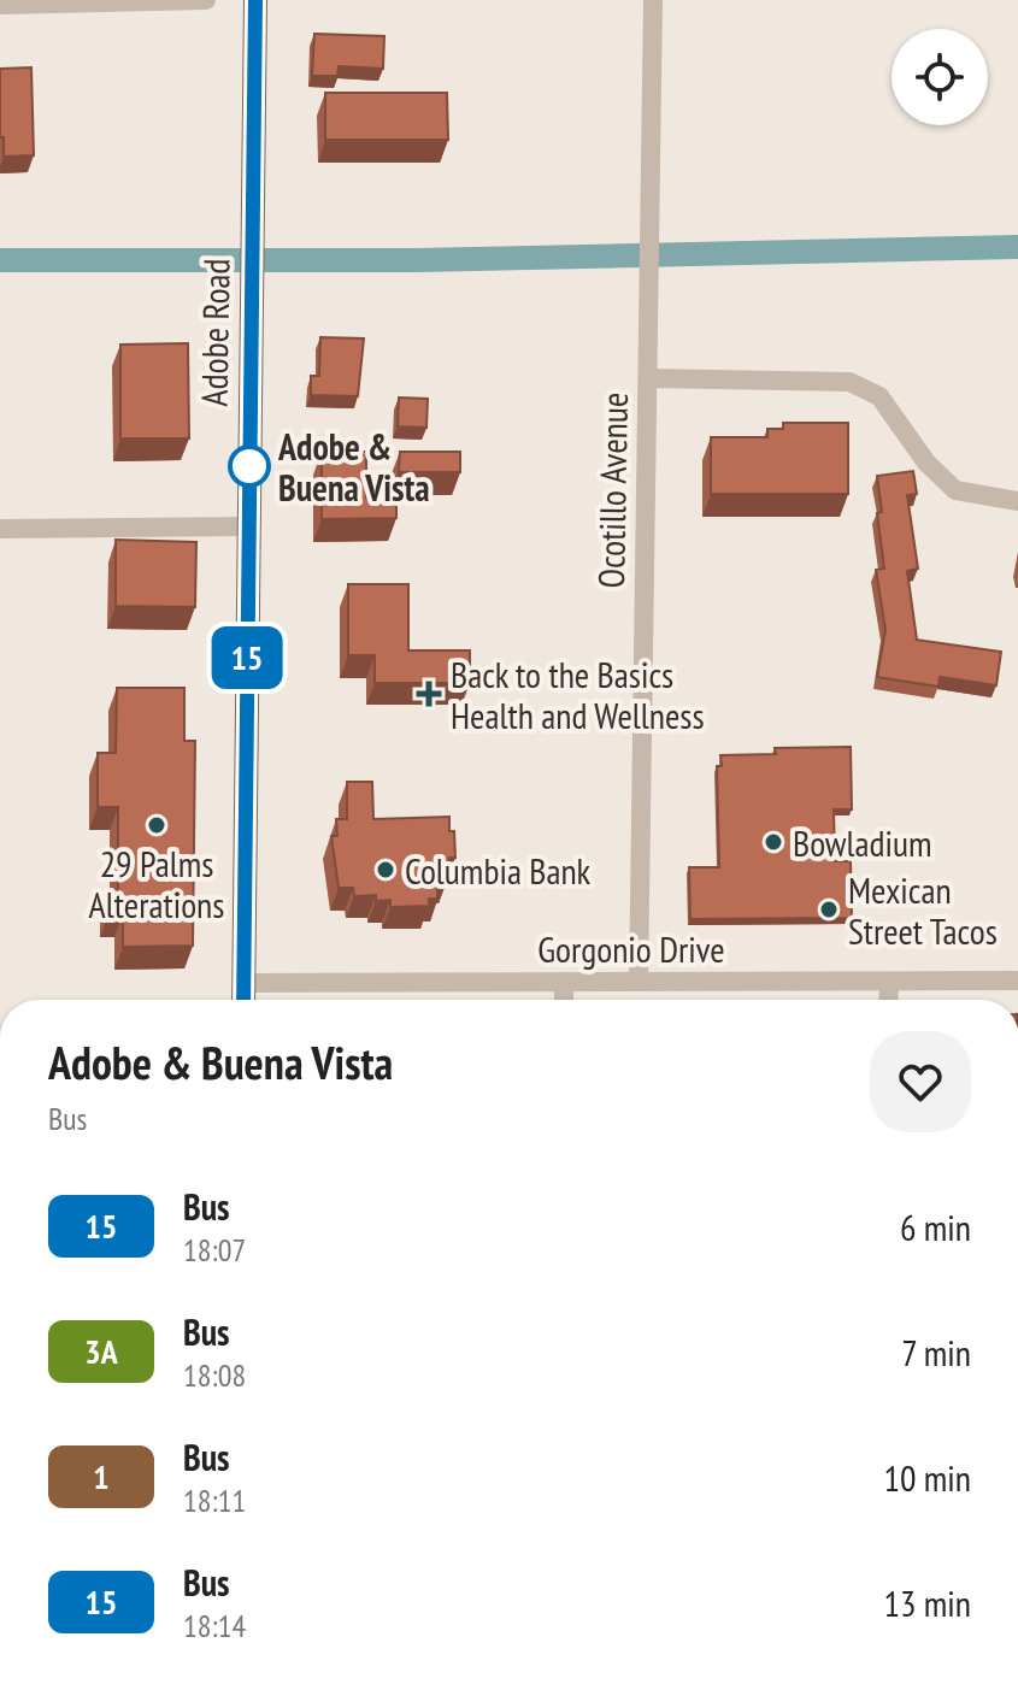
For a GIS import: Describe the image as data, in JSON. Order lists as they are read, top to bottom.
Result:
{
  "streets": {
    "main road": ["Adobe Road"],
    "street": ["Ocotillo Avenue", "Gorgonio Drive"]
  },
  "crossings": [
    ["Adobe Road", "Gorgonio Drive"],
    ["Ocotillo Avenue", "Gorgonio Drive"]
  ],
  "places": {
    "other": [
      "Adobe & Buena Vista",
      "29 Palms Alterations",
      "Bowladium",
      "Columbia Bank",
      "Mexican Street Tacos"
    ],
    "health": ["Back to the Basics Health and Wellness"]
  },
  "lines": ["bus line 15"],
  "page": {
    "on_map": "15",
    "heading": ["Adobe & Buena Vista", "Bus"],
    "list": [
      {
        "mark": "15",
        "name": "Bus",
        "note": "18:07",
        "value": "6 min"
      },
      {
        "mark": "3A",
        "name": "Bus",
        "note": "18:08",
        "value": "7 min"
      },
      {
        "mark": "1",
        "name": "Bus",
        "note": "18:11",
        "value": "10 min"
      },
      {
        "mark": "15",
        "name": "Bus",
        "note": "18:14",
        "value": "13 min"
      }
    ]
  }
}
